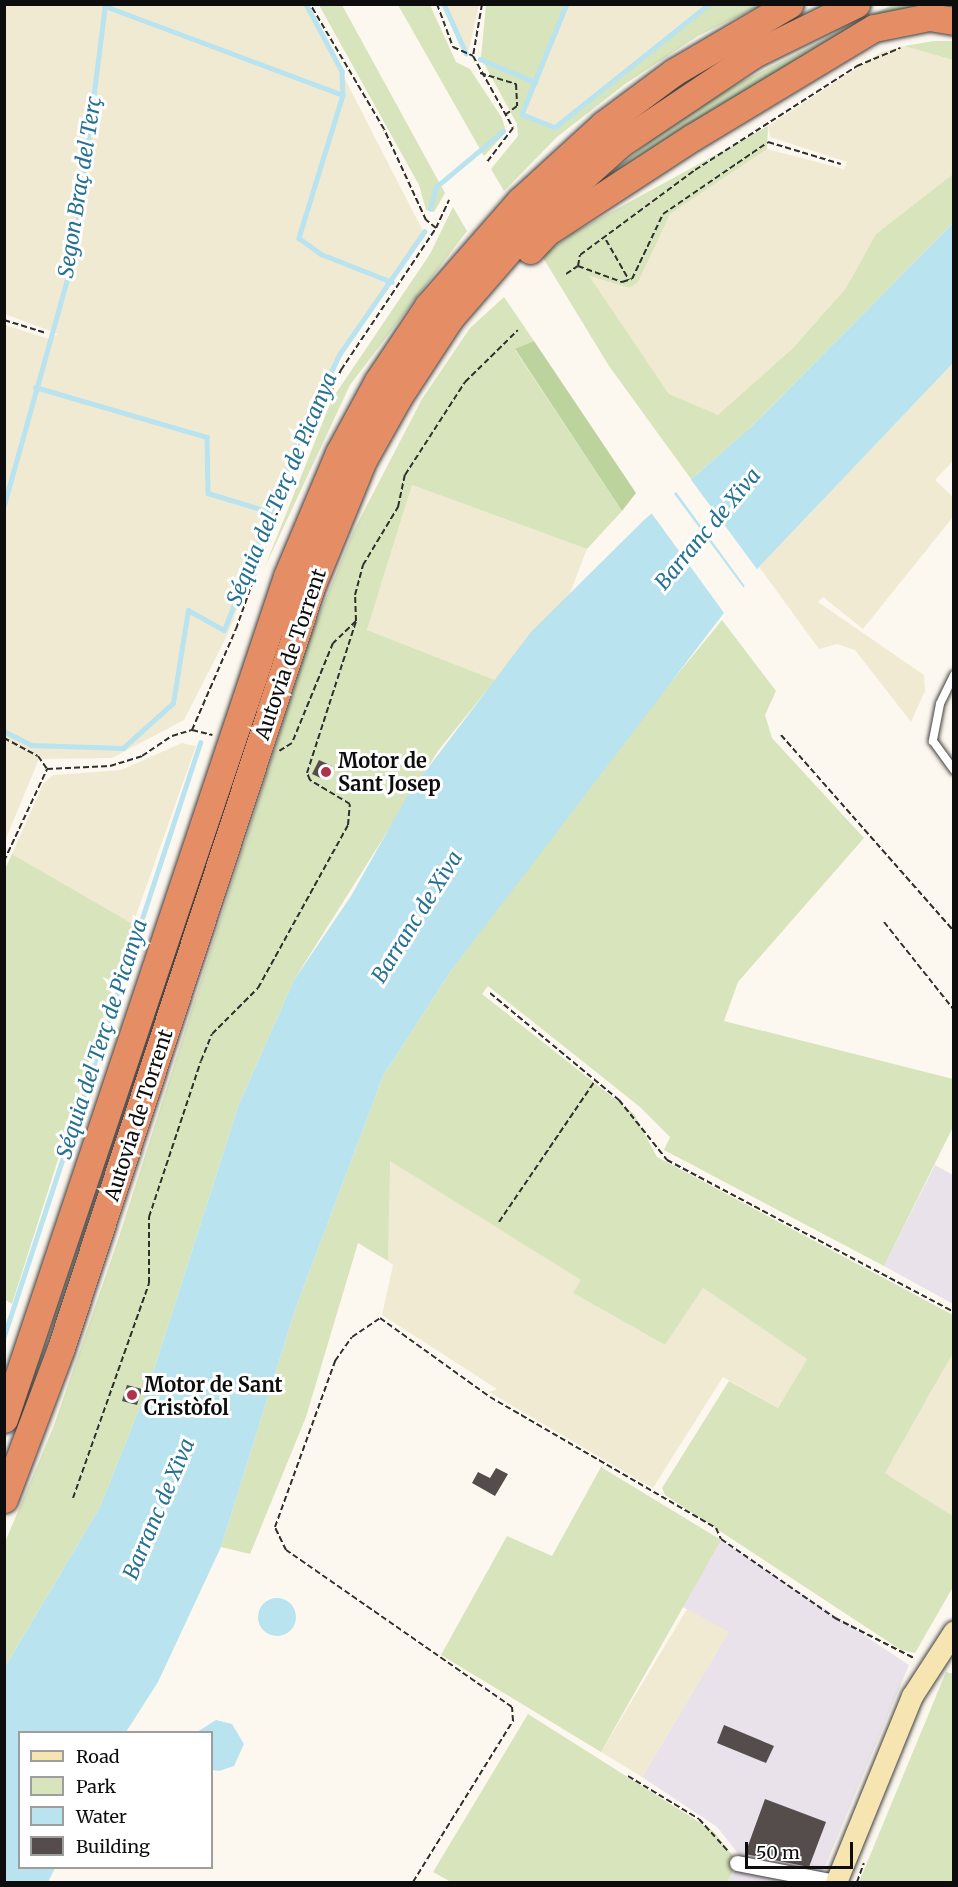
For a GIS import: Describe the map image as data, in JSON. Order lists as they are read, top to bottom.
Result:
{
  "streets": {
    "highway": ["Autovia de Torrent"]
  },
  "water": ["Segon Braç del Terç", "Séquia del Terç de Picanya", "Barranc de Xiva"],
  "places": ["Motor de Sant Josep", "Motor de Sant Cristòfol"],
  "legend": [
    "Road",
    "Park",
    "Water",
    "Building"
  ],
  "scale_bar": "50 m"
}
